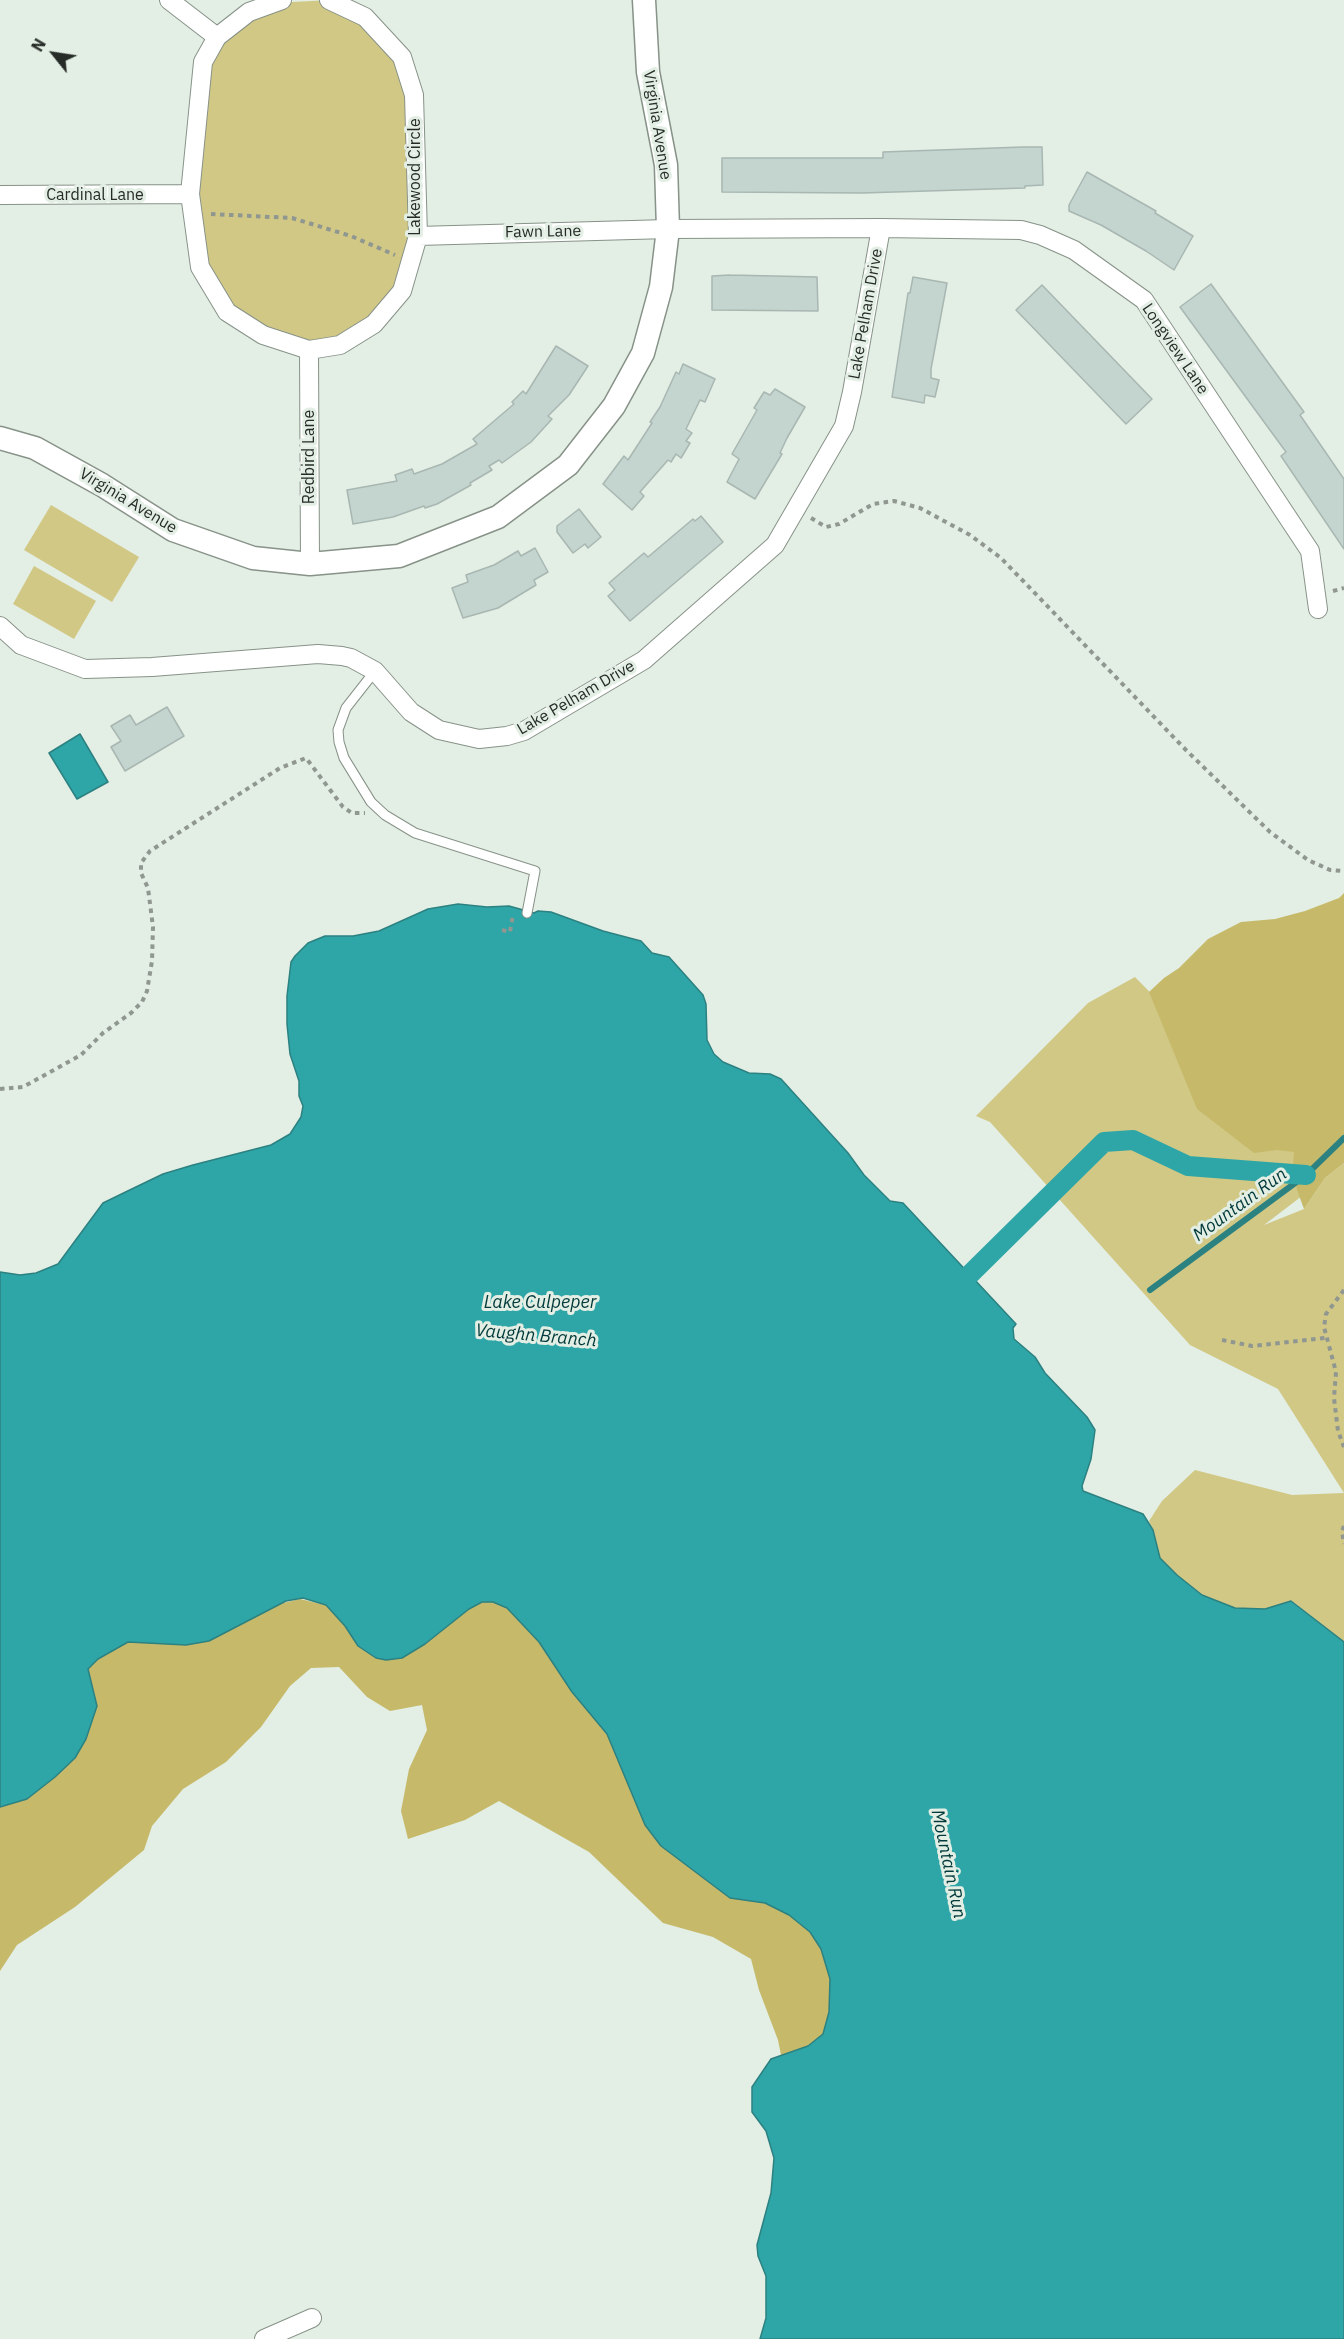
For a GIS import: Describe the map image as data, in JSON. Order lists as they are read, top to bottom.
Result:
{
  "streets": {
    "street": [
      "Virginia Avenue",
      "Lakewood Circle",
      "Cardinal Lane",
      "Fawn Lane",
      "Lake Pelham Drive",
      "Longview Lane",
      "Redbird Lane"
    ]
  },
  "crossings": [
    ["Virginia Avenue", "Fawn Lane"],
    ["Virginia Avenue", "Longview Lane"],
    ["Virginia Avenue", "Redbird Lane"],
    ["Lakewood Circle", "Cardinal Lane"],
    ["Lakewood Circle", "Fawn Lane"],
    ["Lakewood Circle", "Redbird Lane"],
    ["Fawn Lane", "Longview Lane"],
    ["Lake Pelham Drive", "Longview Lane"]
  ],
  "water": ["Mountain Run", "Lake Culpeper", "Vaughn Branch"],
  "north": "top left"
}
